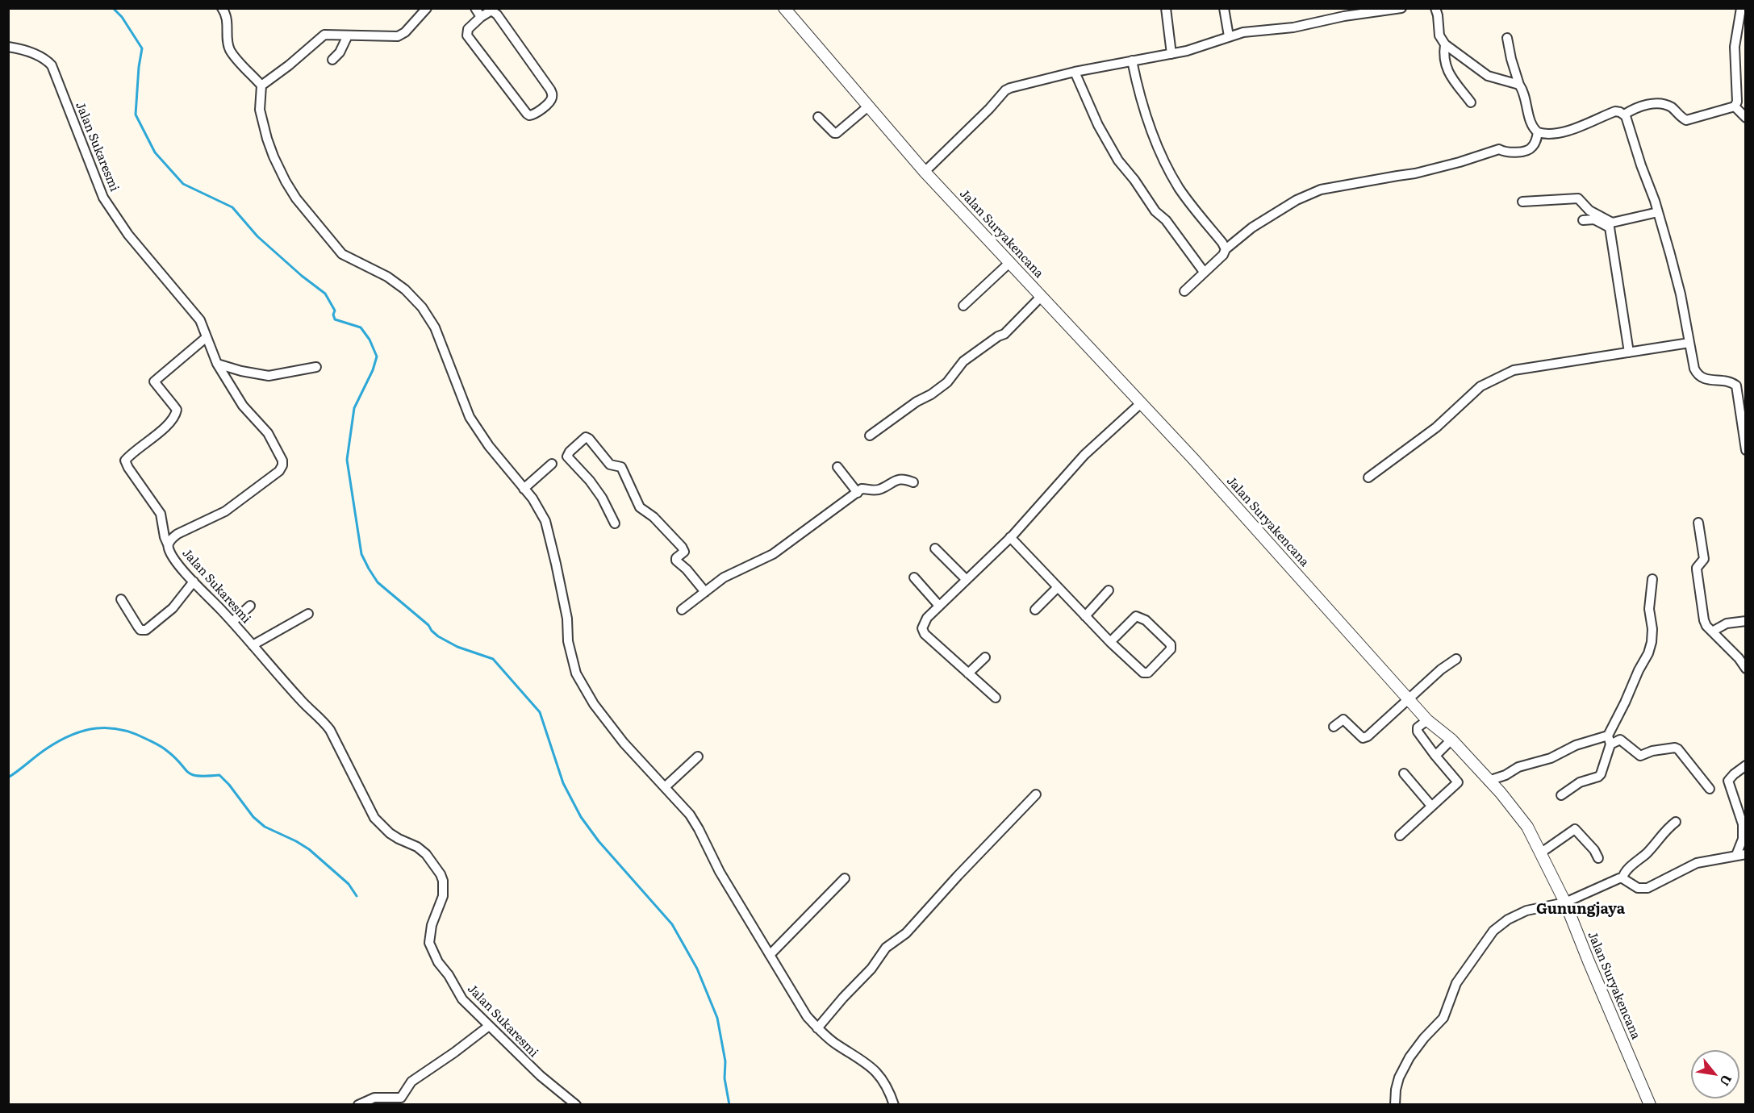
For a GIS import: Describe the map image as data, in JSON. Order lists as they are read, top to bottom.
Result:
{
  "streets": {
    "street": ["Jalan Sukaresmi", "Jalan Suryakencana"]
  },
  "districts": ["Gunungjaya"],
  "north": "bottom right"
}
